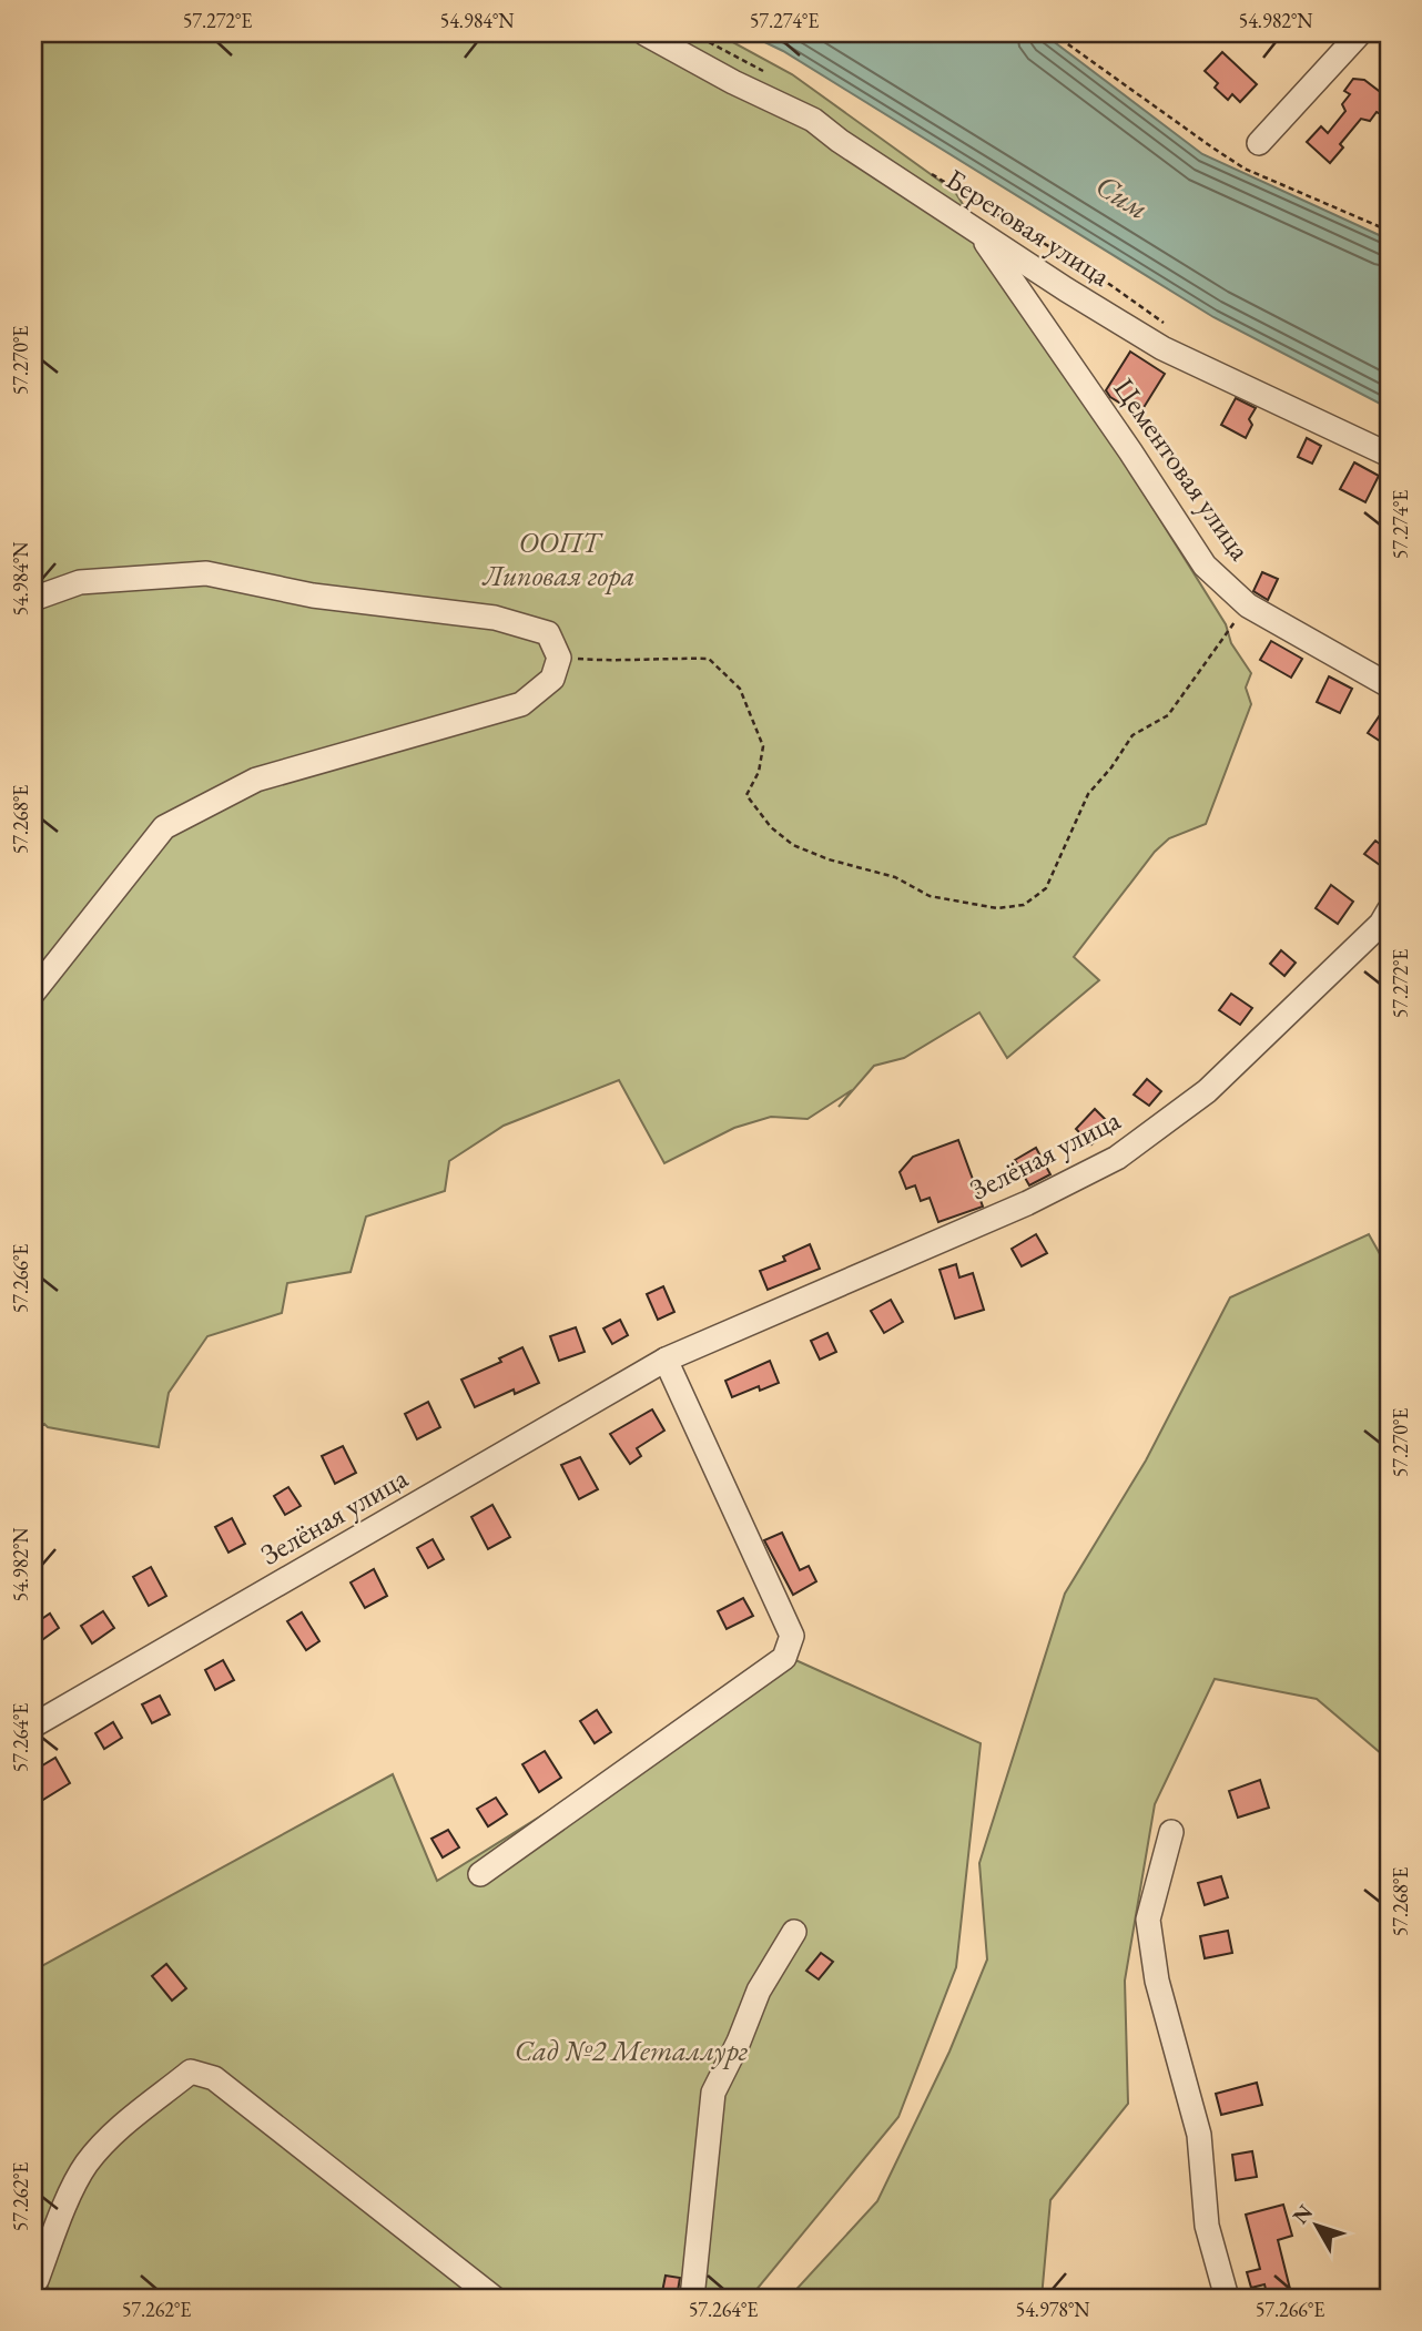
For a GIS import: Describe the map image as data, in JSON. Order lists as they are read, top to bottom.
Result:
{
  "streets": {
    "street": ["Береговая улица", "Цементовая улица", "Зелёная улица"]
  },
  "crossings": [
    ["Береговая улица", "Цементовая улица"]
  ],
  "water": ["Сим"],
  "parks": ["ООПТ Липовая гора", "Сад №2 Металлург"],
  "north": "top left",
  "coordinates": [
    "57.272°E",
    "54.984°N",
    "57.274°E",
    "54.982°N",
    "57.270°E",
    "57.268°E",
    "57.266°E",
    "57.264°E",
    "57.262°E",
    "54.978°N"
  ]
}
